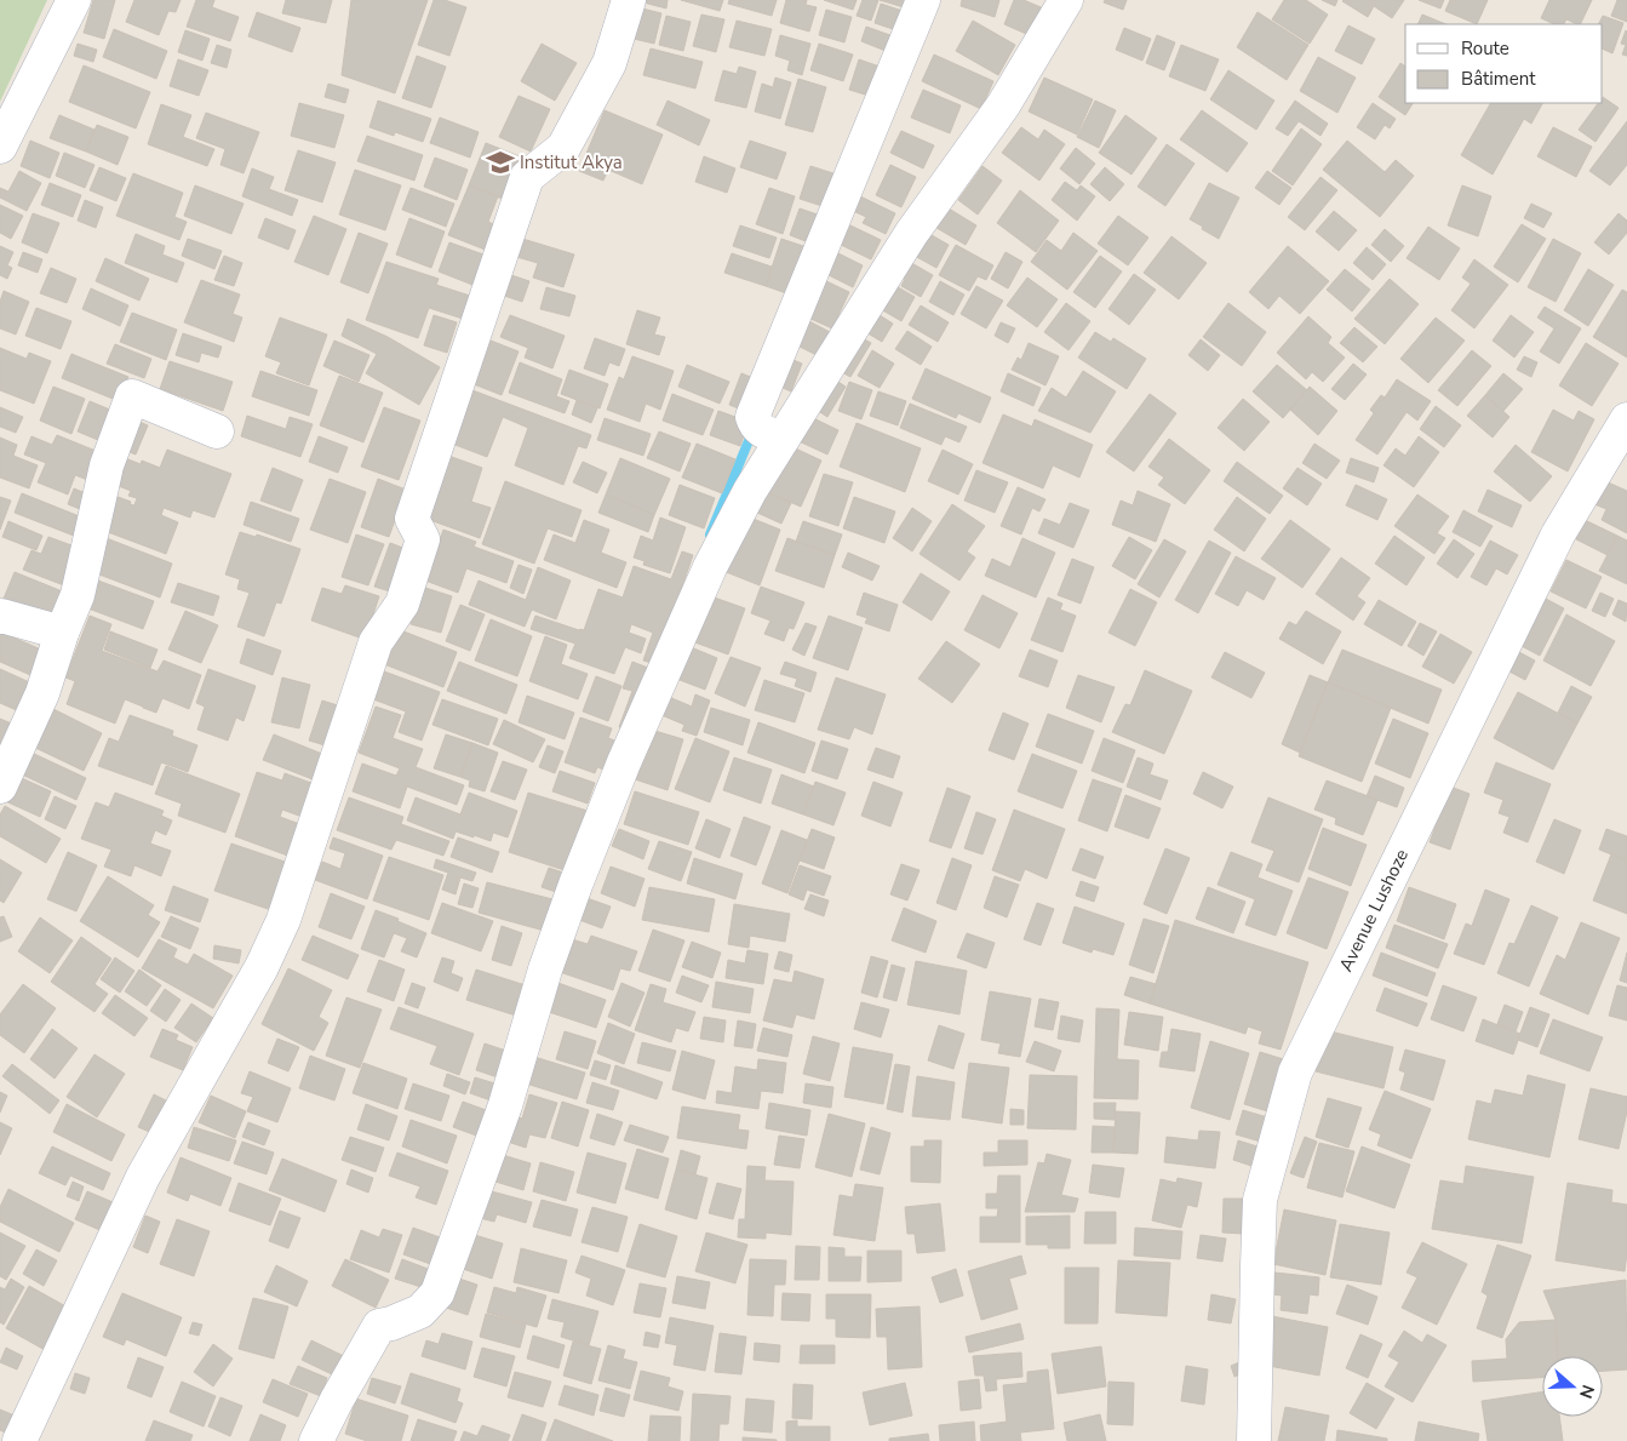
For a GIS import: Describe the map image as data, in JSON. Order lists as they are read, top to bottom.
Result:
{
  "streets": {
    "street": ["Avenue Lushoze"]
  },
  "places": {
    "school or university": ["Institut Akya"]
  },
  "legend": ["Route", "Bâtiment"],
  "north": "right"
}
